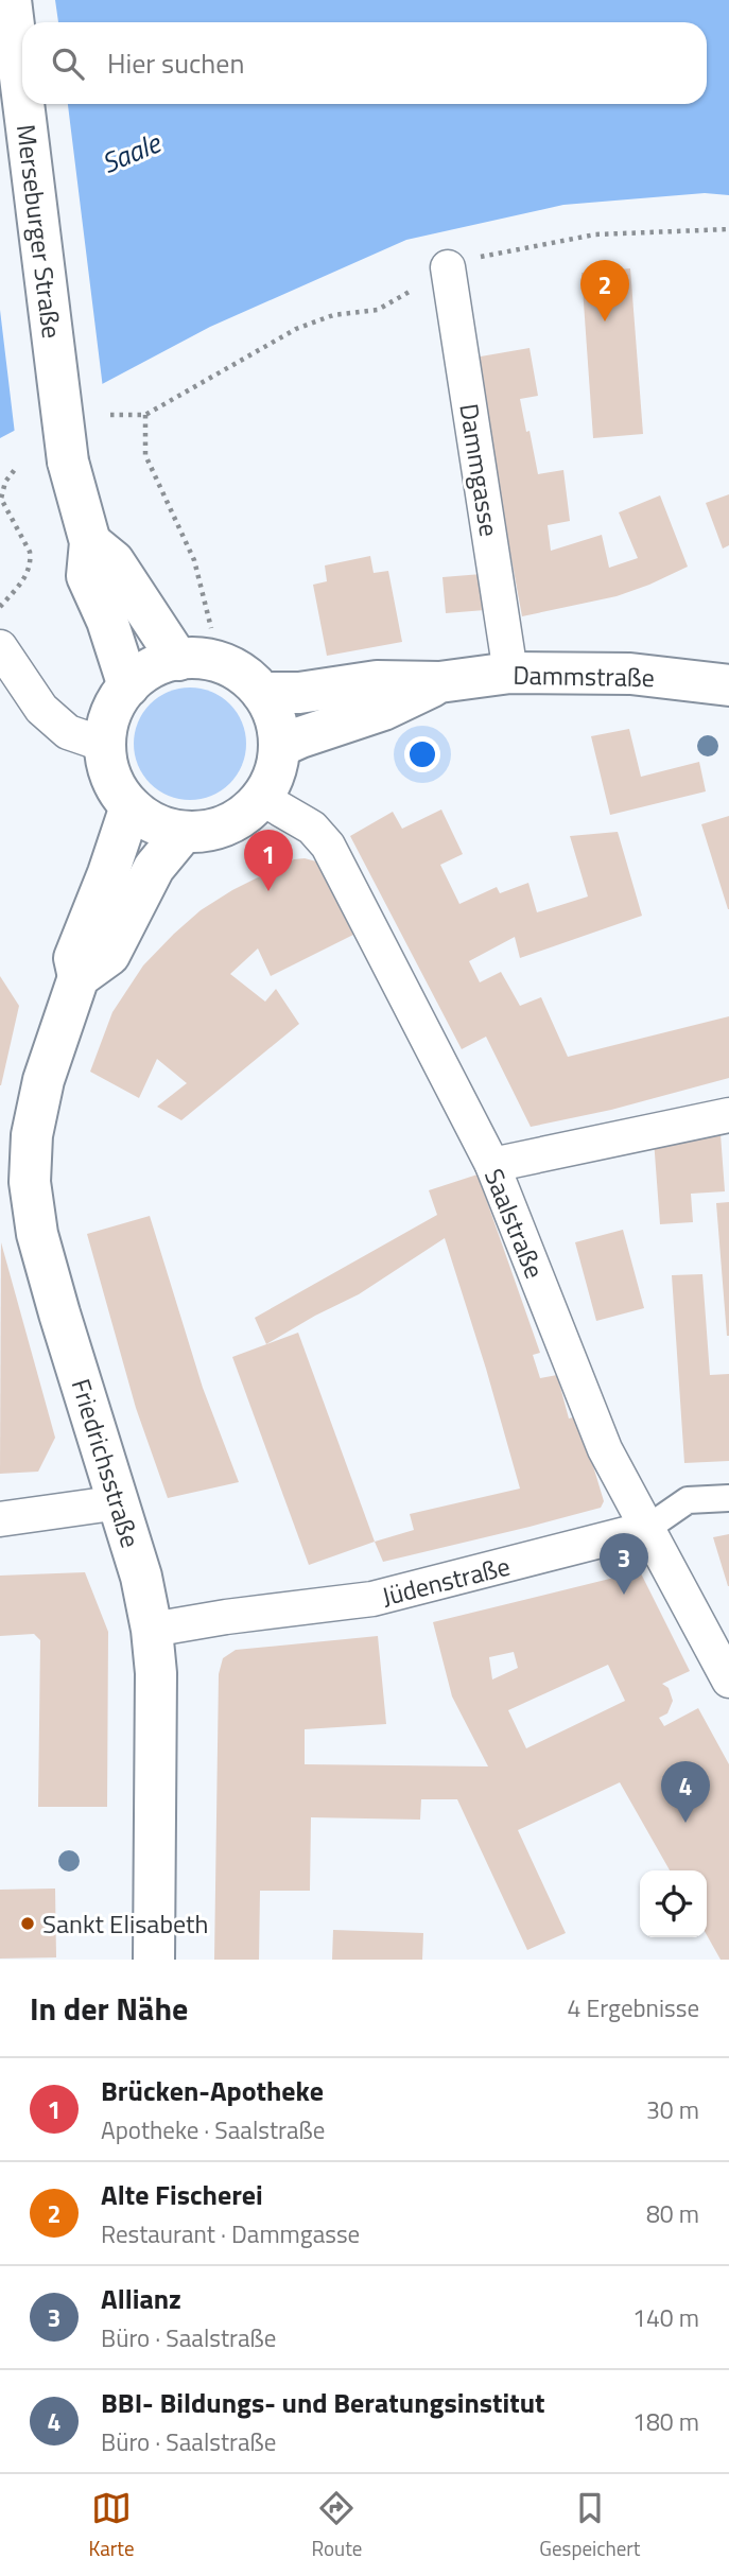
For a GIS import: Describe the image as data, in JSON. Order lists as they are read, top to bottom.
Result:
{
  "streets": {
    "main road": ["Merseburger Straße", "Dammstraße", "Friedrichsstraße"],
    "street": ["Dammgasse", "Saalstraße", "Jüdenstraße"]
  },
  "crossings": [
    ["Dammgasse", "Dammstraße"],
    ["Dammstraße", "Saalstraße"],
    ["Dammstraße", "Friedrichsstraße"],
    ["Saalstraße", "Friedrichsstraße"],
    ["Saalstraße", "Jüdenstraße"],
    ["Friedrichsstraße", "Jüdenstraße"]
  ],
  "water": ["Saale"],
  "places": ["Sankt Elisabeth"],
  "page": {
    "search": "Hier suchen",
    "pins": [
      "2",
      "1",
      "3",
      "4"
    ],
    "heading": ["In der Nähe", "4 Ergebnisse"],
    "list": [
      {
        "mark": "1",
        "name": "Brücken-Apotheke",
        "note": "Apotheke · Saalstraße",
        "value": "30 m"
      },
      {
        "mark": "2",
        "name": "Alte Fischerei",
        "note": "Restaurant · Dammgasse",
        "value": "80 m"
      },
      {
        "mark": "3",
        "name": "Allianz",
        "note": "Büro · Saalstraße",
        "value": "140 m"
      },
      {
        "mark": "4",
        "name": "BBI- Bildungs- und Beratungsinstitut",
        "note": "Büro · Saalstraße",
        "value": "180 m"
      }
    ],
    "nav": ["Karte", "Route", "Gespeichert"]
  }
}
